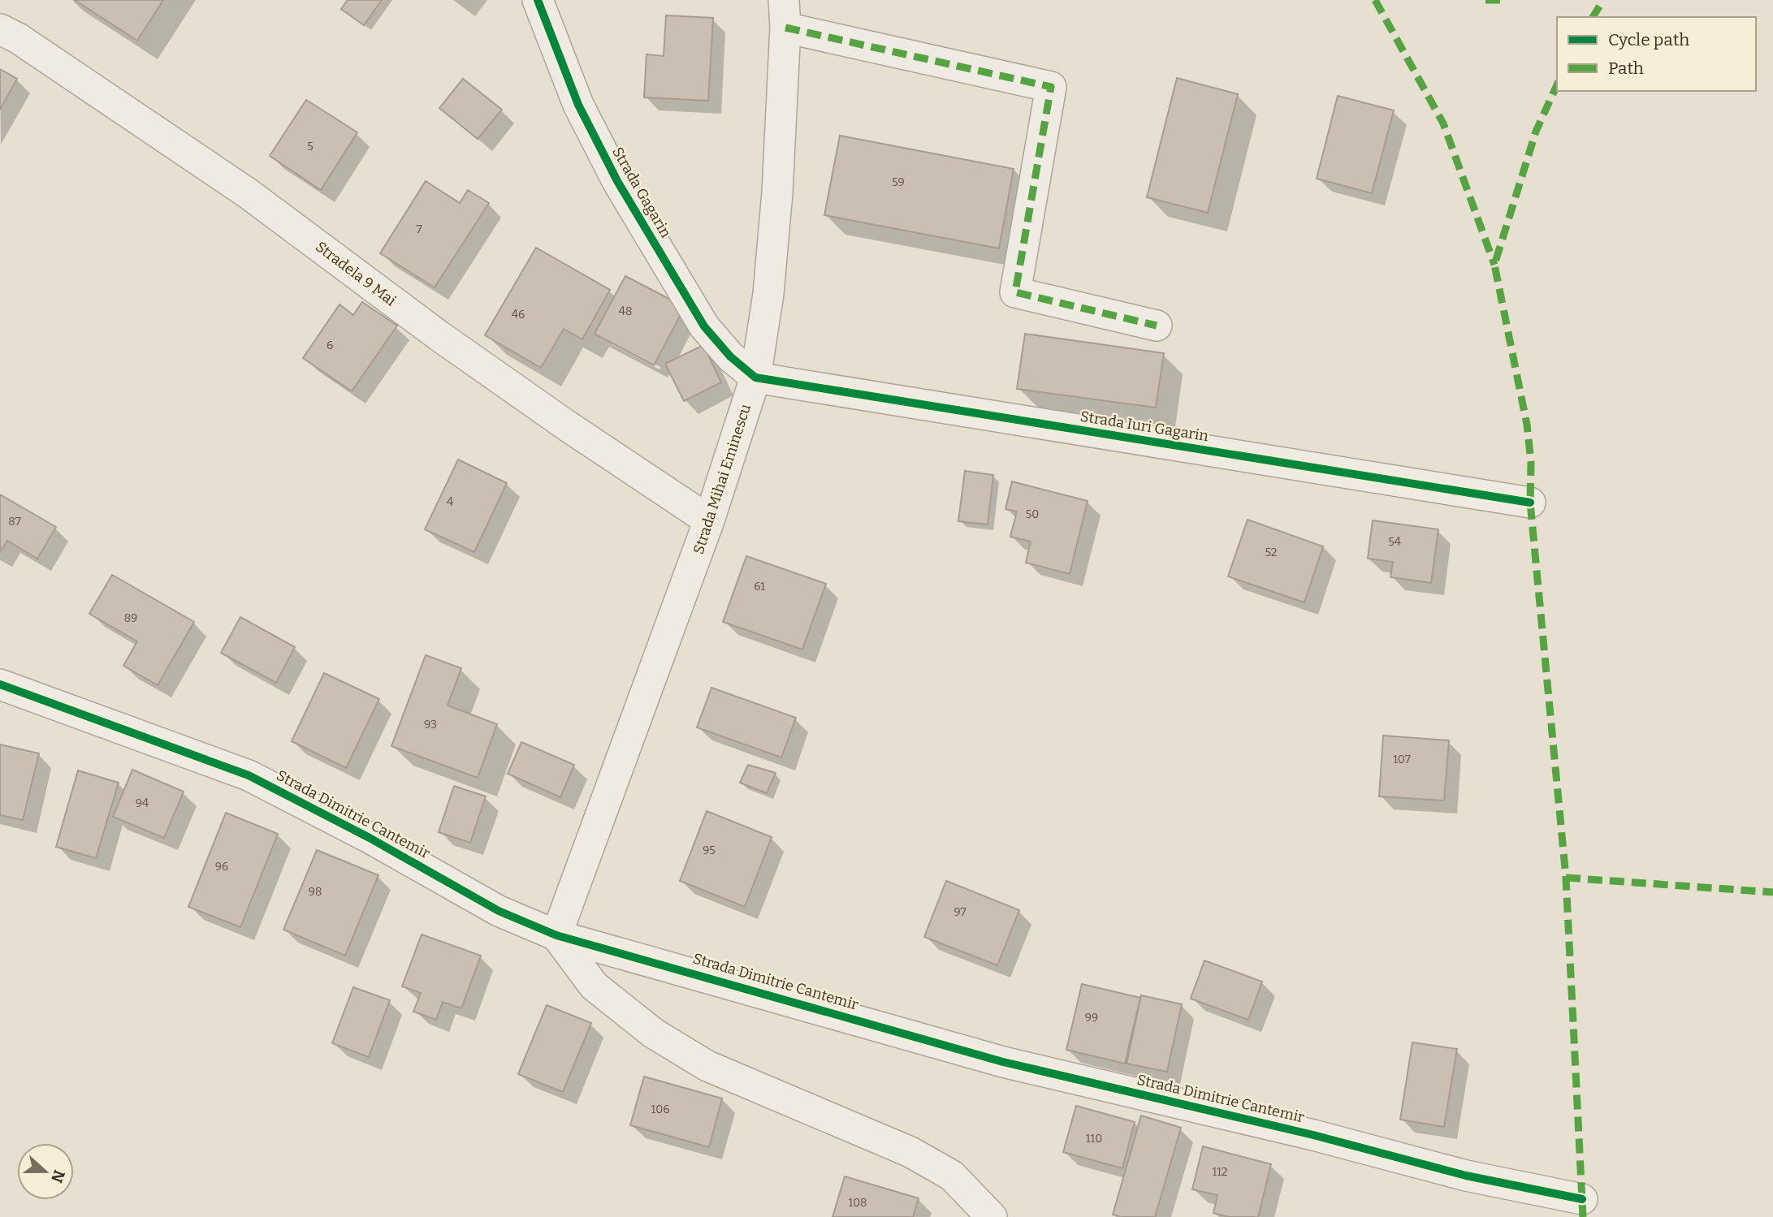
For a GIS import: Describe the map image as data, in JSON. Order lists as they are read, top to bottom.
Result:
{
  "streets": {
    "street": [
      "Strada Gagarin",
      "Stradela 9 Mai",
      "Strada Iuri Gagarin",
      "Strada Mihai Eminescu",
      "Strada Dimitrie Cantemir"
    ]
  },
  "crossings": [
    ["Strada Gagarin", "Strada Iuri Gagarin"],
    ["Strada Gagarin", "Strada Mihai Eminescu"],
    ["Stradela 9 Mai", "Strada Mihai Eminescu"],
    ["Strada Iuri Gagarin", "Strada Mihai Eminescu"],
    ["Strada Mihai Eminescu", "Strada Dimitrie Cantemir"]
  ],
  "house_numbers": [
    "5",
    "59",
    "7",
    "48",
    "46",
    "6",
    "4",
    "50",
    "87",
    "54",
    "52",
    "61",
    "89",
    "93",
    "107",
    "94",
    "95",
    "96",
    "98",
    "97",
    "99",
    "106",
    "110",
    "112",
    "108"
  ],
  "legend": ["Cycle path", "Path"],
  "north": "right"
}
